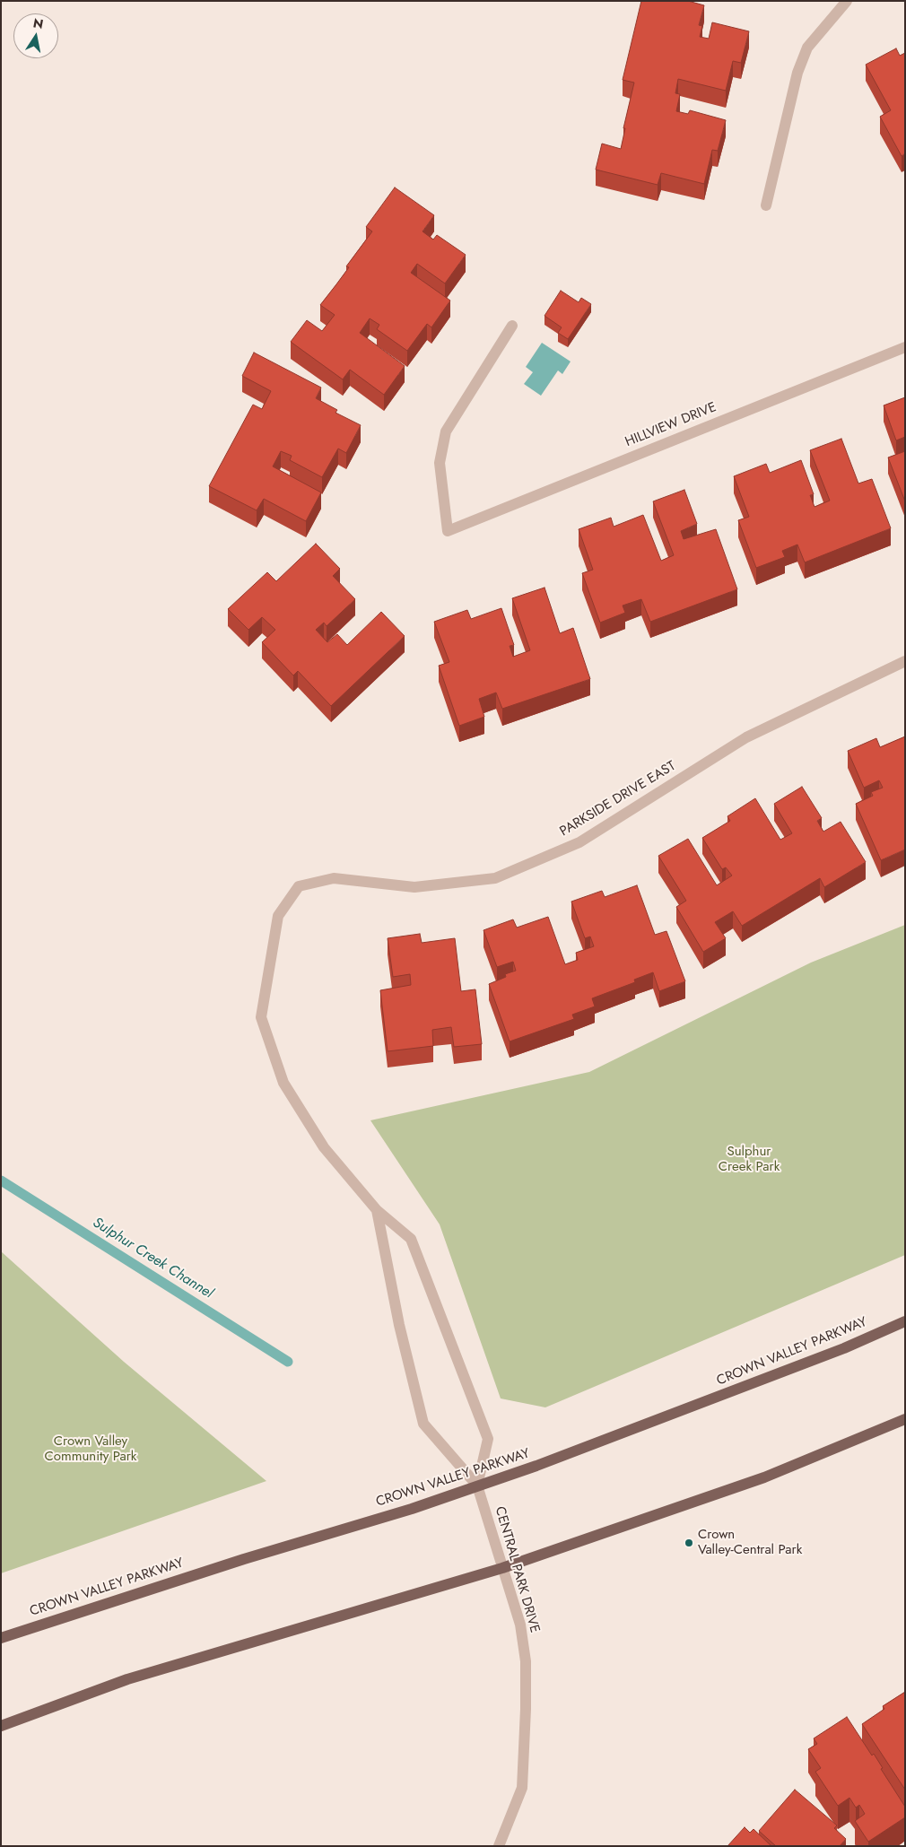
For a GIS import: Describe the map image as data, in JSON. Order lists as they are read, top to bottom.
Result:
{
  "streets": {
    "main road": ["CROWN VALLEY PARKWAY"],
    "street": ["HILLVIEW DRIVE", "PARKSIDE DRIVE EAST", "CENTRAL PARK DRIVE"]
  },
  "crossings": [
    ["PARKSIDE DRIVE EAST", "CENTRAL PARK DRIVE"],
    ["CROWN VALLEY PARKWAY", "CENTRAL PARK DRIVE"]
  ],
  "water": ["Sulphur Creek Channel"],
  "parks": ["Sulphur Creek Park", "Crown Valley Community Park"],
  "places": ["Crown Valley-Central Park"],
  "north": "top"
}
